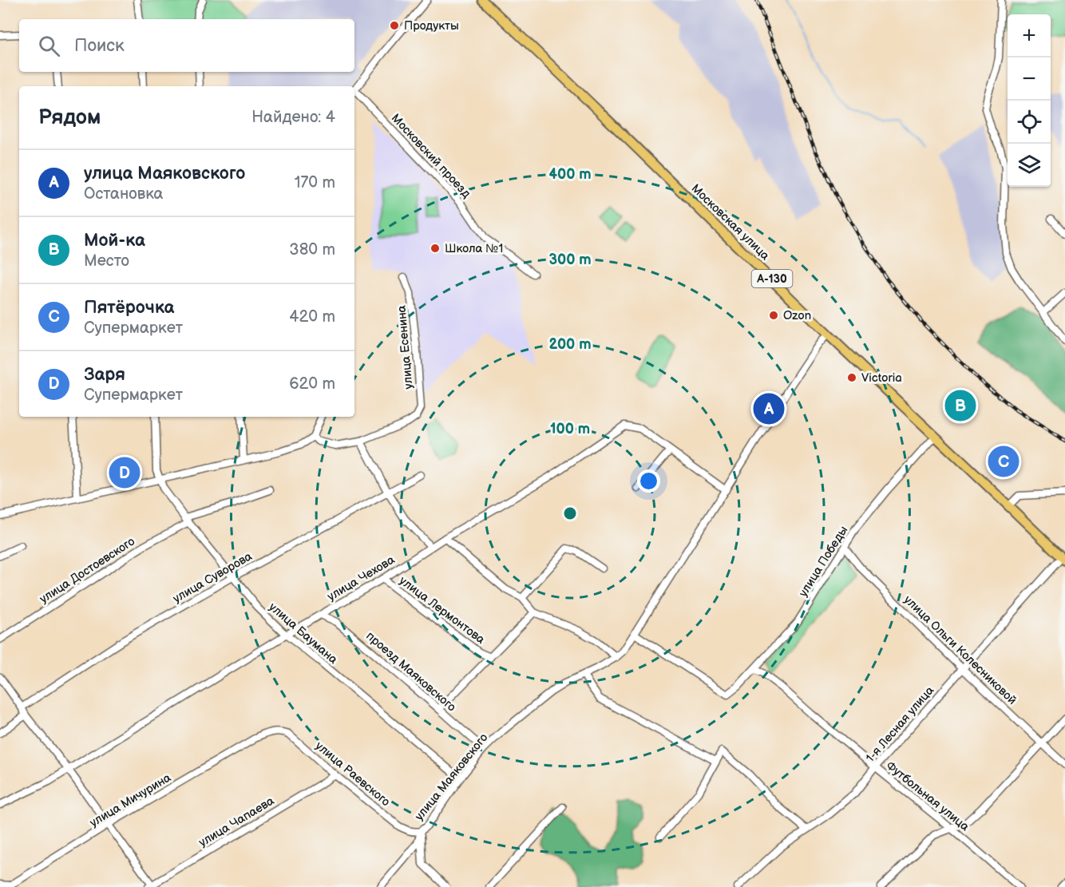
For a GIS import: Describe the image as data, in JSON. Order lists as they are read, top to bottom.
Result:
{
  "streets": {
    "main road": ["Московская улица", "А-130"],
    "street": [
      "Московский проезд",
      "улица Есенина",
      "улица Победы",
      "улица Достоевского",
      "улица Суворова",
      "улица Чехова",
      "улица Лермонтова",
      "улица Баумана",
      "улица Ольги Колесниковой",
      "проезд Маяковского",
      "1-я Лесная улица",
      "улица Раевского",
      "улица Маяковского",
      "Футбольная улица",
      "улица Мичурина",
      "улица Чапаева"
    ]
  },
  "crossings": [
    ["Московская улица", "улица Победы"],
    ["Московская улица", "1-я Лесная улица"],
    ["Московская улица", "улица Маяковского"],
    ["улица Победы", "улица Ольги Колесниковой"],
    ["улица Победы", "улица Маяковского"],
    ["улица Победы", "Футбольная улица"],
    ["улица Достоевского", "улица Баумана"],
    ["улица Суворова", "улица Баумана"],
    ["улица Чехова", "улица Лермонтова"],
    ["улица Чехова", "улица Баумана"],
    ["улица Чехова", "проезд Маяковского"],
    ["улица Чехова", "улица Маяковского"],
    ["улица Баумана", "улица Маяковского"],
    ["улица Ольги Колесниковой", "1-я Лесная улица"],
    ["проезд Маяковского", "улица Маяковского"],
    ["1-я Лесная улица", "Футбольная улица"],
    ["улица Раевского", "улица Маяковского"],
    ["улица Раевского", "улица Мичурина"],
    ["улица Раевского", "улица Чапаева"]
  ],
  "places": [
    "Продукты",
    "Школа №1",
    "Ozon",
    "Victoria"
  ],
  "page": {
    "map_buttons": ["+", "−"],
    "search": "Поиск",
    "heading": ["Рядом", "Найдено: 4"],
    "list": [
      {
        "mark": "A",
        "name": "улица Маяковского",
        "note": "Остановка",
        "value": "170 m"
      },
      {
        "mark": "B",
        "name": "Мой-ка",
        "note": "Место",
        "value": "380 m"
      },
      {
        "mark": "C",
        "name": "Пятёрочка",
        "note": "Супермаркет",
        "value": "420 m"
      },
      {
        "mark": "D",
        "name": "Заря",
        "note": "Супермаркет",
        "value": "620 m"
      }
    ],
    "pins": [
      "B",
      "A",
      "C",
      "D"
    ]
  },
  "rings": [
    "400 m",
    "300 m",
    "200 m",
    "100 m"
  ]
}
